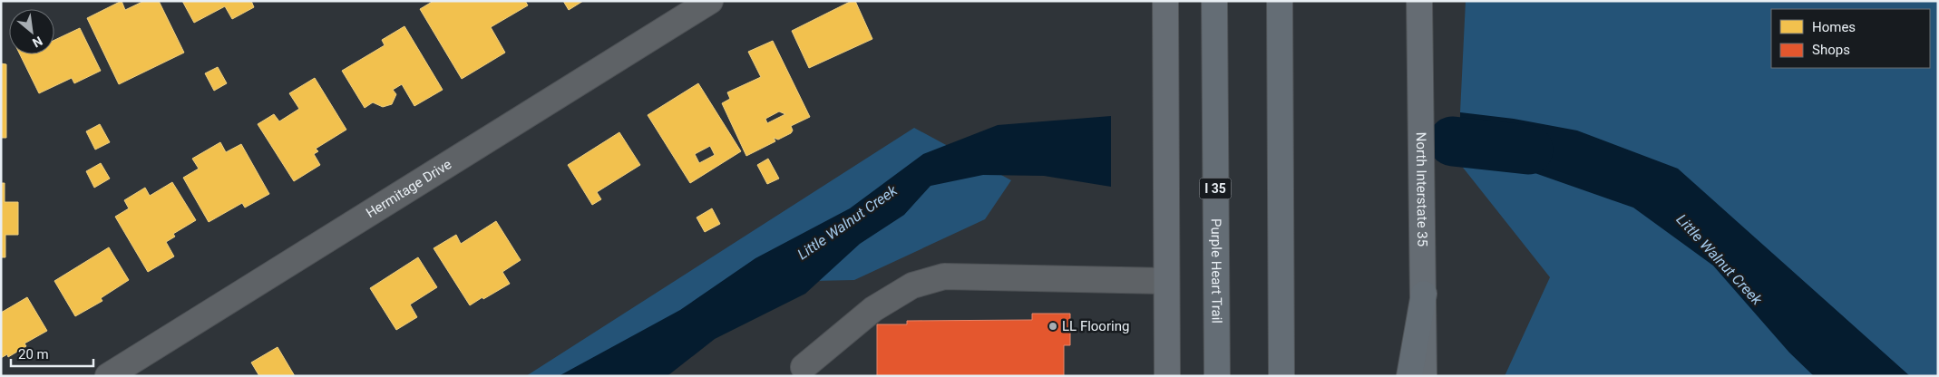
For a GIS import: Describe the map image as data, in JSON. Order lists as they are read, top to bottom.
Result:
{
  "streets": {
    "highway": ["I 35", "Purple Heart Trail"],
    "main road": ["North Interstate 35"],
    "street": ["Hermitage Drive"]
  },
  "water": ["Little Walnut Creek"],
  "places": ["LL Flooring"],
  "legend": ["Homes", "Shops"],
  "scale_bar": "20 m",
  "north": "bottom right"
}
